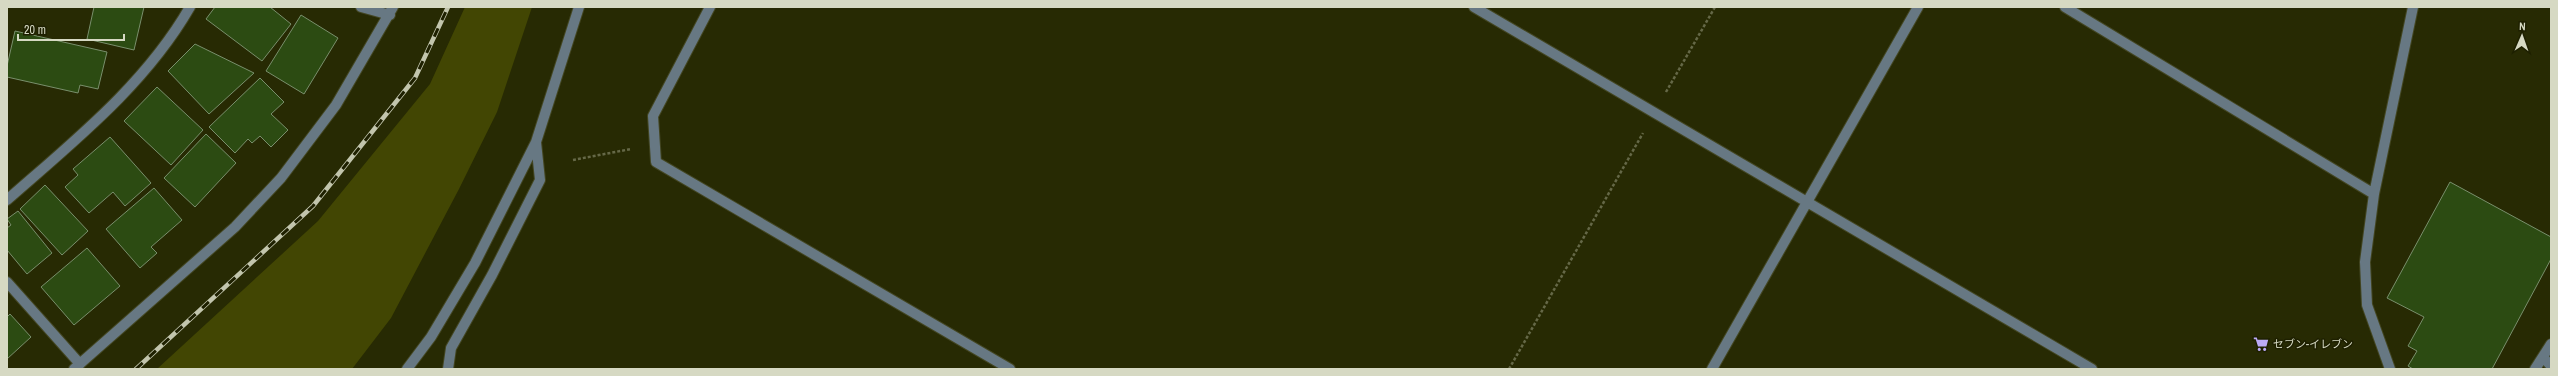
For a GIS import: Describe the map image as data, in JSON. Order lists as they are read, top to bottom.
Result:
{
  "places": {
    "supermarket": ["セブン-イレブン"]
  },
  "scale_bar": "20 m",
  "north": "top"
}
